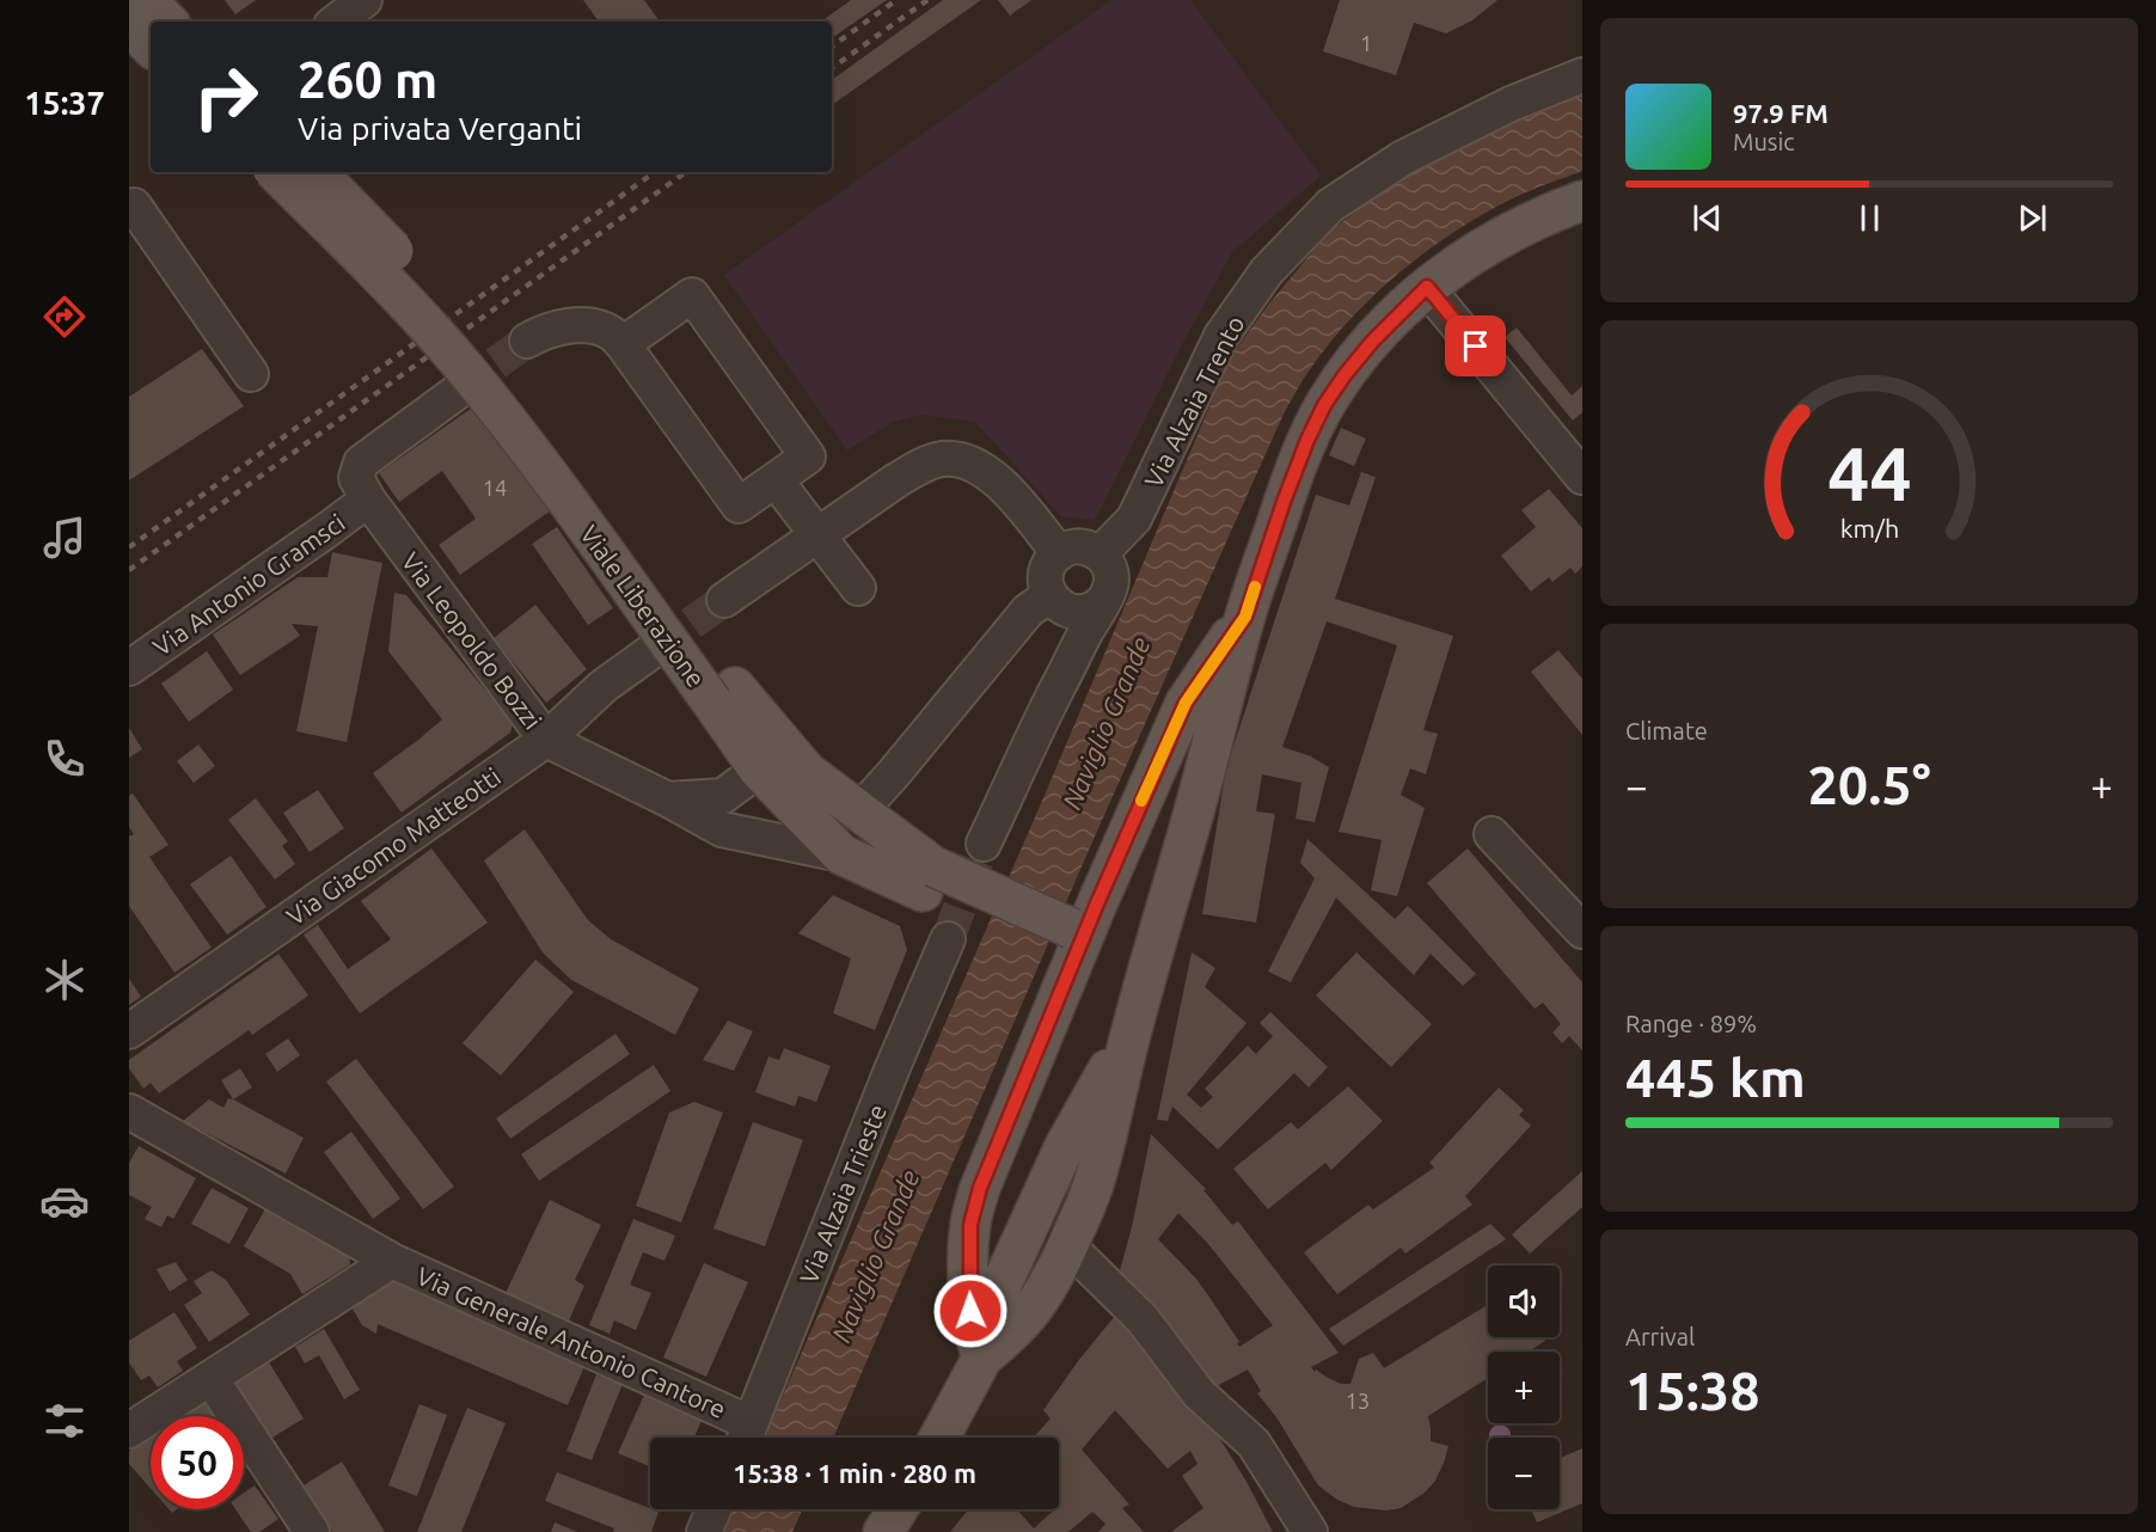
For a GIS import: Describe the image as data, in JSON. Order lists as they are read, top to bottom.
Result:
{
  "streets": {
    "main road": ["Viale Liberazione"],
    "street": [
      "Via Alzaia Trento",
      "Via Antonio Gramsci",
      "Via Leopoldo Bozzi",
      "Via Giacomo Matteotti",
      "Via Alzaia Trieste",
      "Via Generale Antonio Cantore"
    ]
  },
  "crossings": [
    ["Via Antonio Gramsci", "Via Leopoldo Bozzi"],
    ["Viale Liberazione", "Via Leopoldo Bozzi"],
    ["Via Leopoldo Bozzi", "Via Giacomo Matteotti"],
    ["Via Alzaia Trieste", "Via Generale Antonio Cantore"]
  ],
  "water": ["Naviglio Grande"],
  "house_numbers": ["1", "14", "13"],
  "page": {
    "tabs": "15:37",
    "turn": ["260 m", "Via privata Verganti"],
    "song": ["97.9 FM", "Music"],
    "tile": [
      "Climate",
      ["Range · 89%", "445 km"],
      ["Arrival", "15:38"]
    ],
    "heat": ["−", "20.5°", "+"],
    "map_buttons": ["+", "−"],
    "limit": "50",
    "trip": "15:38 · 1 min · 280 m",
    "gauge": ["44", "km/h"]
  }
}
